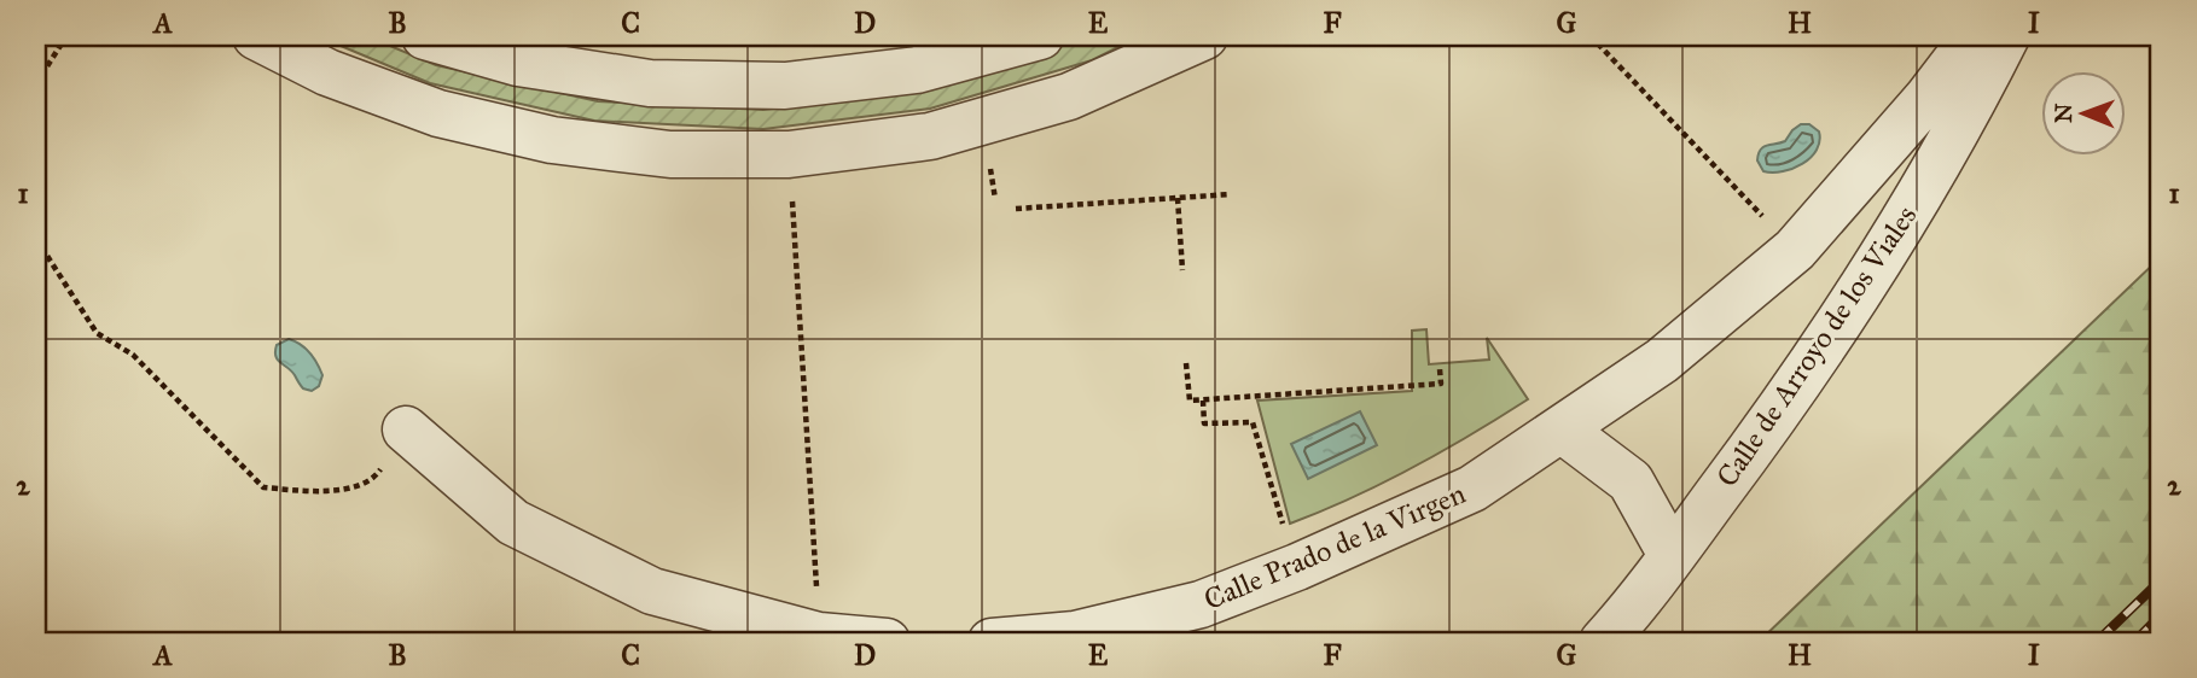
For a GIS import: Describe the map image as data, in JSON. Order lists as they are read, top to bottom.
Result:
{
  "streets": {
    "street": ["Calle de Arroyo de los Viales", "Calle Prado de la Virgen"]
  },
  "crossings": [
    ["Calle de Arroyo de los Viales", "Calle Prado de la Virgen"]
  ],
  "north": "left",
  "grid": {
    "columns": [
      "A",
      "B",
      "C",
      "D",
      "E",
      "F",
      "G",
      "H",
      "I"
    ],
    "rows": ["1", "2"]
  }
}
